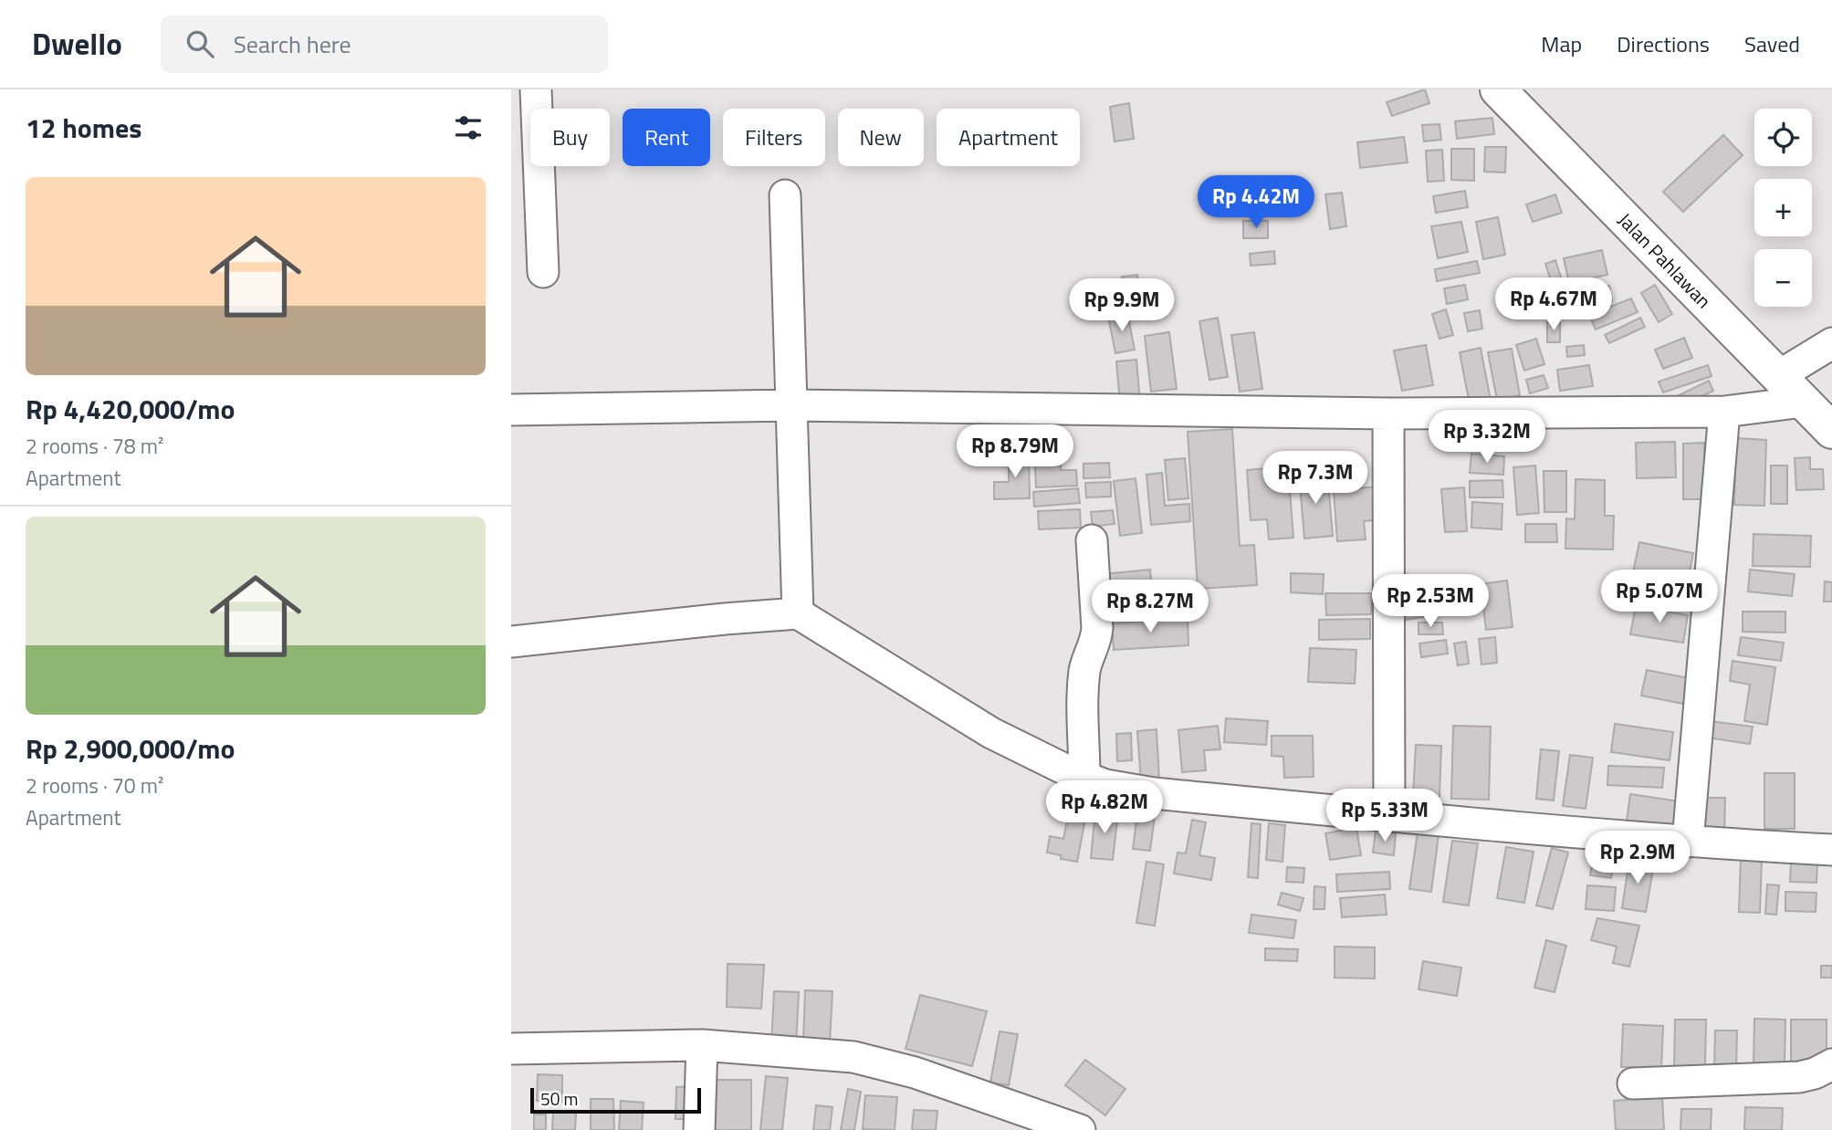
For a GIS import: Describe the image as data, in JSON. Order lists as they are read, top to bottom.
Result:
{
  "streets": {
    "highway": ["Jalan Pahlawan"]
  },
  "scale_bar": "50 m",
  "page": {
    "header": "Dwello",
    "search": "Search here",
    "nav": ["Map", "Directions", "Saved"],
    "heading": "12 homes",
    "map_buttons": ["+", "−"],
    "chip": [
      "Buy",
      "Rent",
      "Filters",
      "New",
      "Apartment"
    ],
    "list": [
      {
        "name": "Rp 4,420,000/mo",
        "note": "2 rooms · 78 m² · Apartment"
      },
      {
        "name": "Rp 2,900,000/mo",
        "note": "2 rooms · 70 m² · Apartment"
      }
    ],
    "price": [
      "Rp 4.42M",
      "Rp 4.67M",
      "Rp 9.9M",
      "Rp 3.32M",
      "Rp 8.79M",
      "Rp 7.3M",
      "Rp 5.07M",
      "Rp 2.53M",
      "Rp 8.27M",
      "Rp 4.82M",
      "Rp 5.33M",
      "Rp 2.9M"
    ],
    "scale": "50 m"
  }
}
